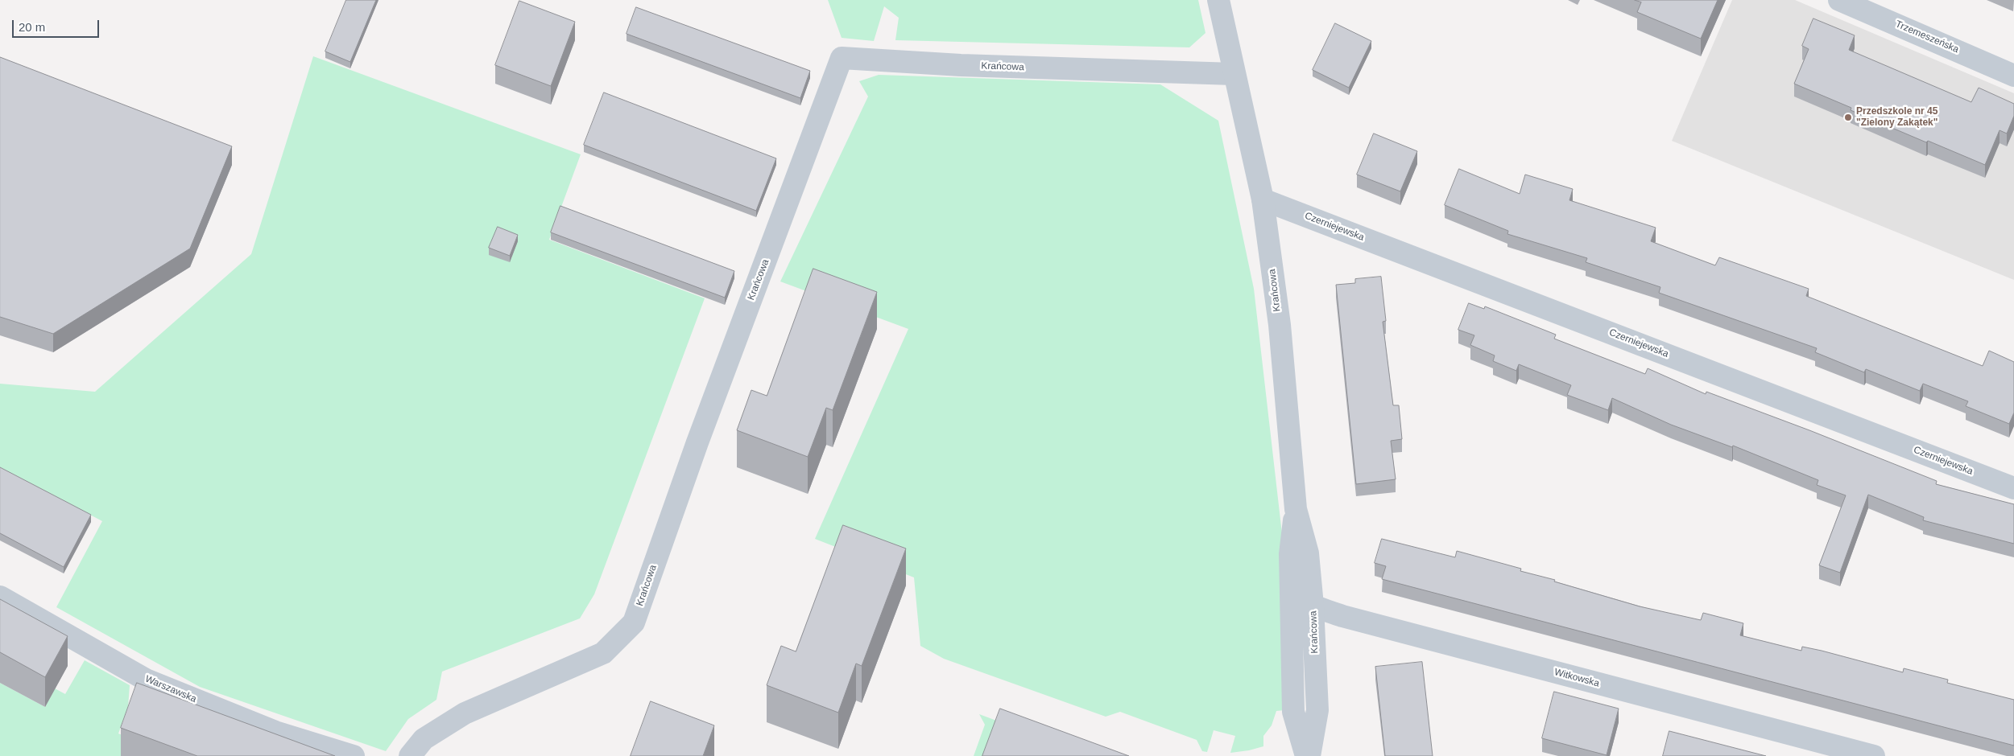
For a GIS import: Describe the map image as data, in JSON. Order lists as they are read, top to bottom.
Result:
{
  "streets": {
    "street": [
      "Trzemeszeńska",
      "Krańcowa",
      "Czerniejewska",
      "Witkowska",
      "Warszawska"
    ]
  },
  "crossings": [
    ["Krańcowa", "Czerniejewska"],
    ["Krańcowa", "Witkowska"]
  ],
  "places": ["Przedszkole nr 45 \"Zielony Zakątek\""],
  "scale_bar": "20 m"
}
